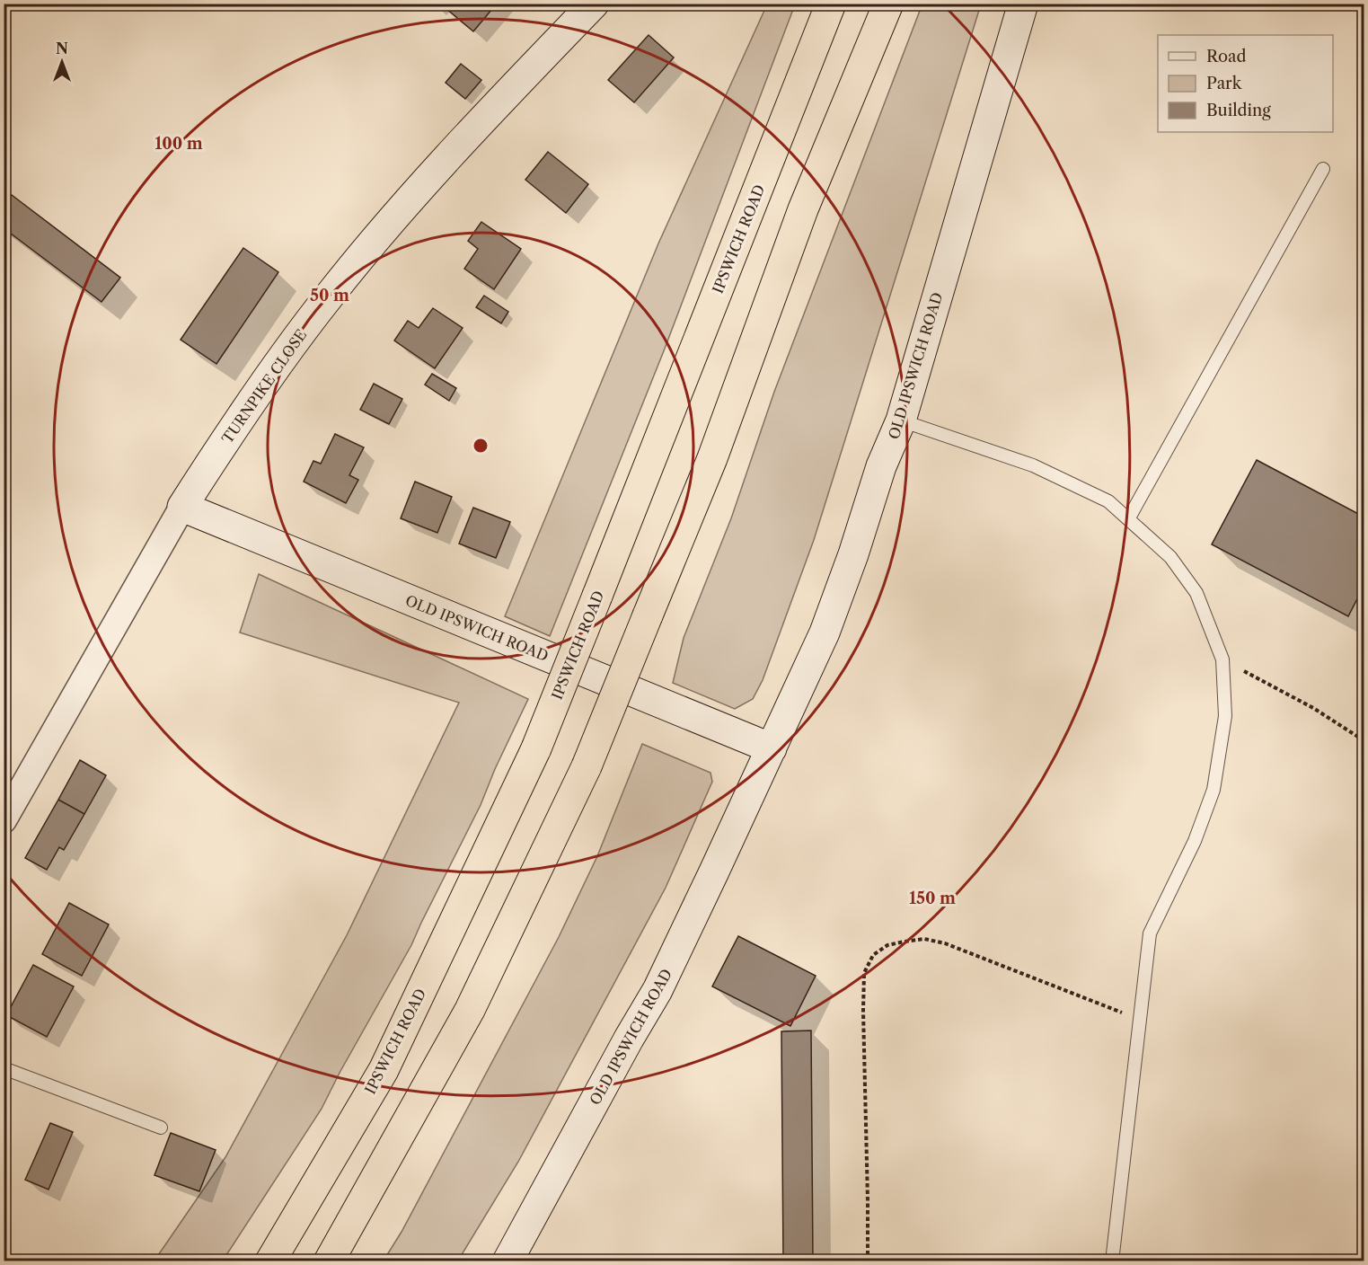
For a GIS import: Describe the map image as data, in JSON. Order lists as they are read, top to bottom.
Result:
{
  "streets": {
    "highway": ["IPSWICH ROAD"],
    "street": ["OLD IPSWICH ROAD", "TURNPIKE CLOSE"]
  },
  "crossings": [
    ["OLD IPSWICH ROAD", "TURNPIKE CLOSE"]
  ],
  "legend": ["Road", "Park", "Building"],
  "north": "top",
  "rings": ["100 m", "50 m", "150 m"]
}
